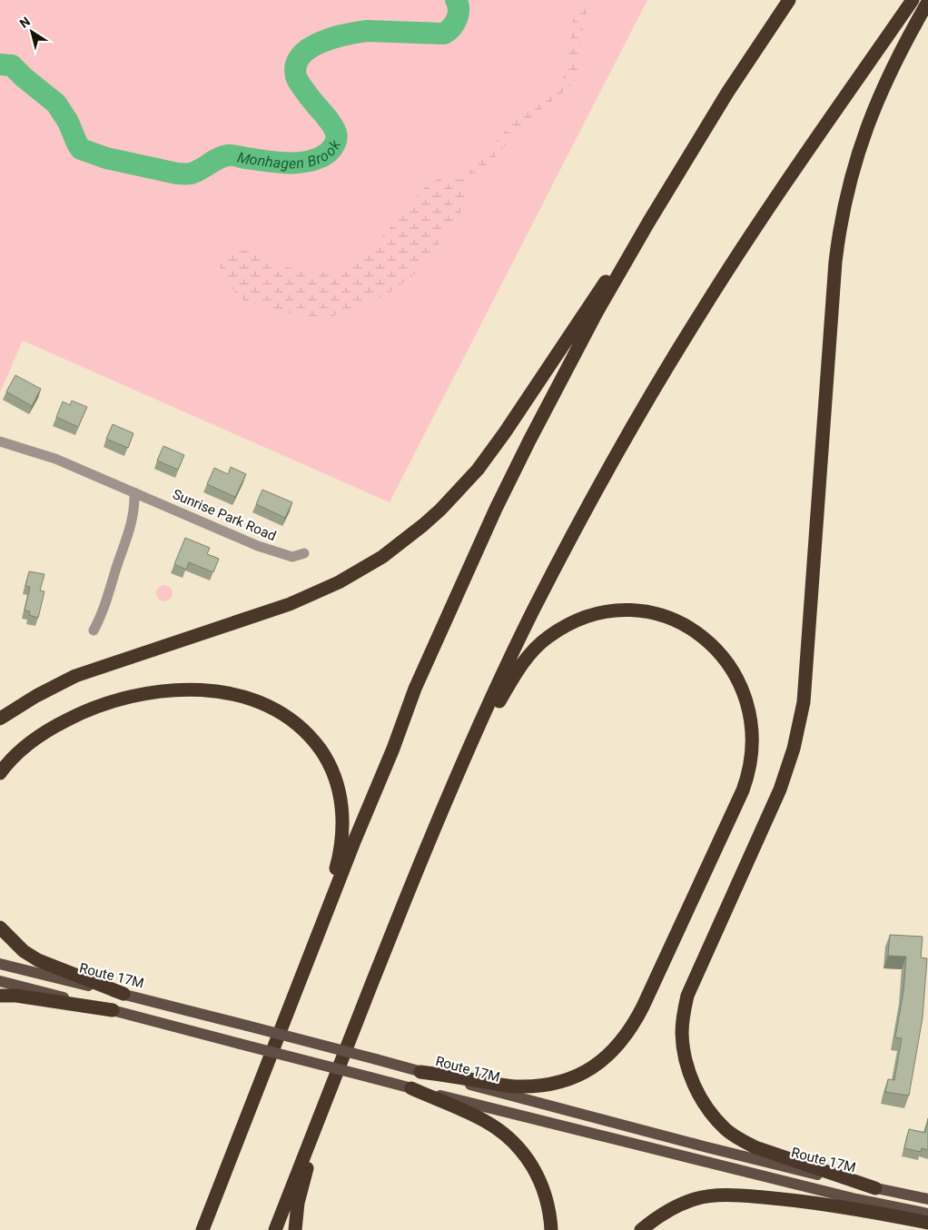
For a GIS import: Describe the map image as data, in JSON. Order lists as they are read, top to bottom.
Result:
{
  "streets": {
    "main road": ["Route 17M"],
    "street": ["Sunrise Park Road"]
  },
  "water": ["Monhagen Brook"],
  "north": "top left"
}
